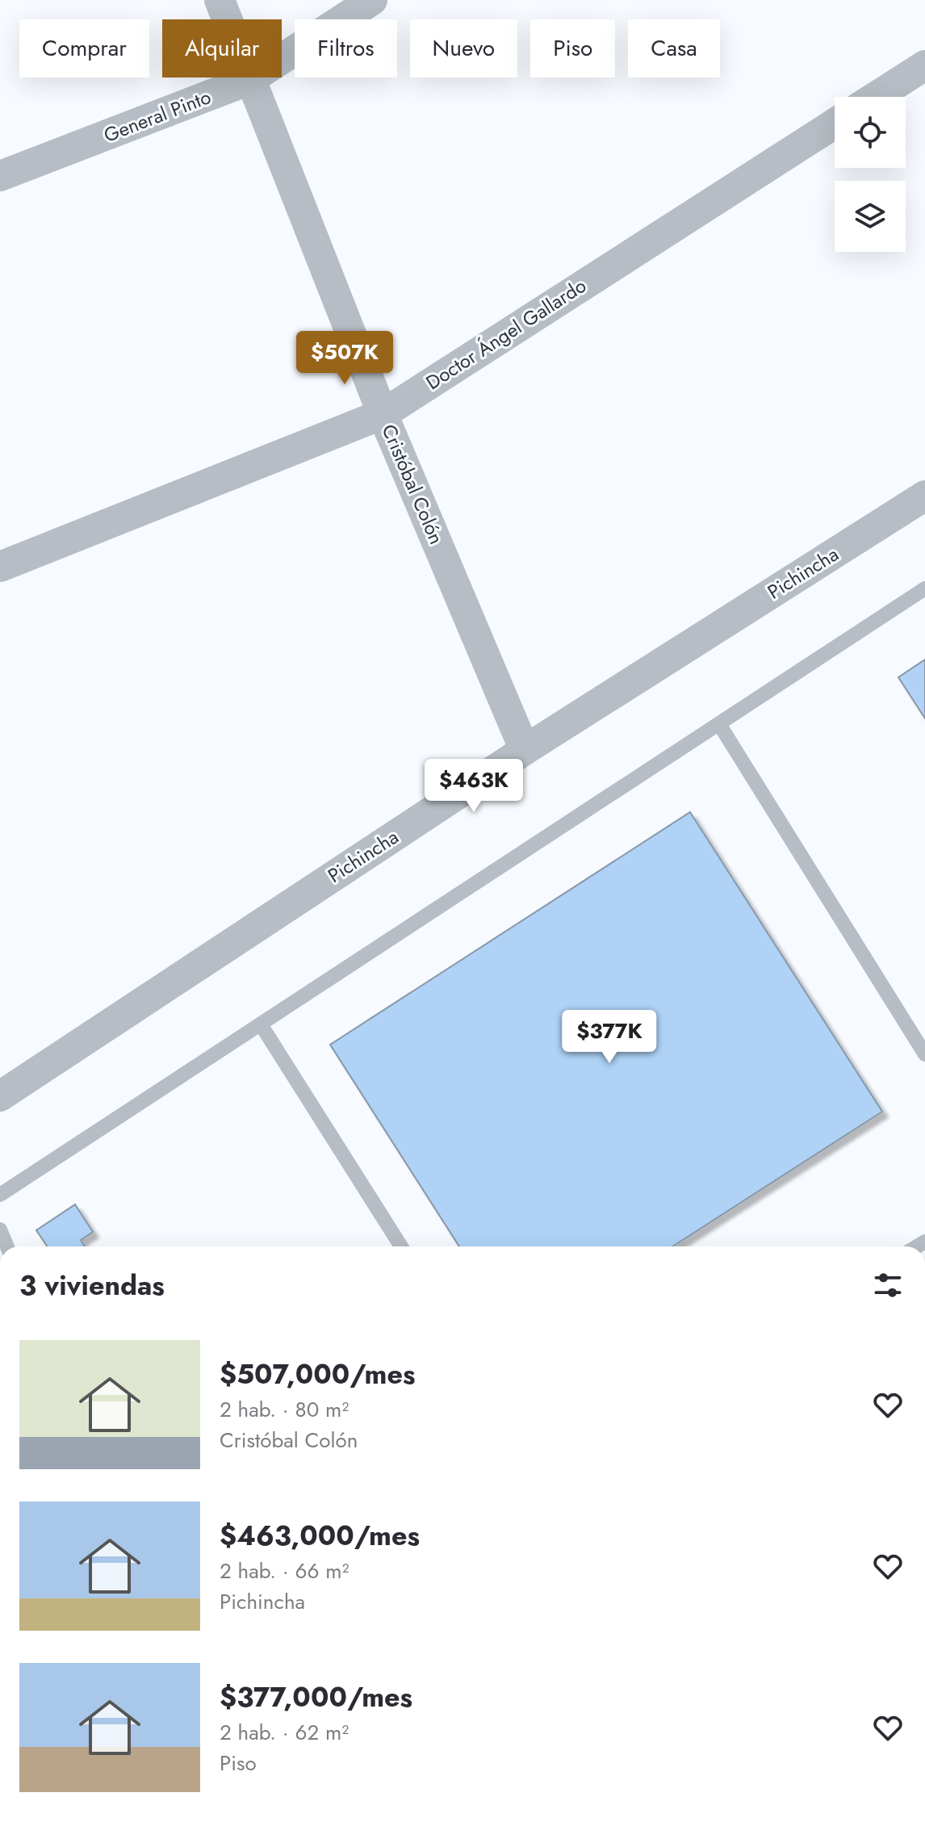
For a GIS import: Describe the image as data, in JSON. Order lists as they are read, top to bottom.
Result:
{
  "streets": {
    "street": [
      "General Pinto",
      "Doctor Ángel Gallardo",
      "Cristóbal Colón",
      "Pichincha"
    ]
  },
  "crossings": [
    ["General Pinto", "Cristóbal Colón"],
    ["Doctor Ángel Gallardo", "Cristóbal Colón"],
    ["Cristóbal Colón", "Pichincha"]
  ],
  "page": {
    "chip": [
      "Comprar",
      "Alquilar",
      "Filtros",
      "Nuevo",
      "Piso",
      "Casa"
    ],
    "price": ["$507K", "$463K", "$377K"],
    "heading": "3 viviendas",
    "list": [
      {
        "name": "$507,000/mes",
        "note": "2 hab. · 80 m² · Cristóbal Colón"
      },
      {
        "name": "$463,000/mes",
        "note": "2 hab. · 66 m² · Pichincha"
      },
      {
        "name": "$377,000/mes",
        "note": "2 hab. · 62 m² · Piso"
      }
    ]
  }
}
